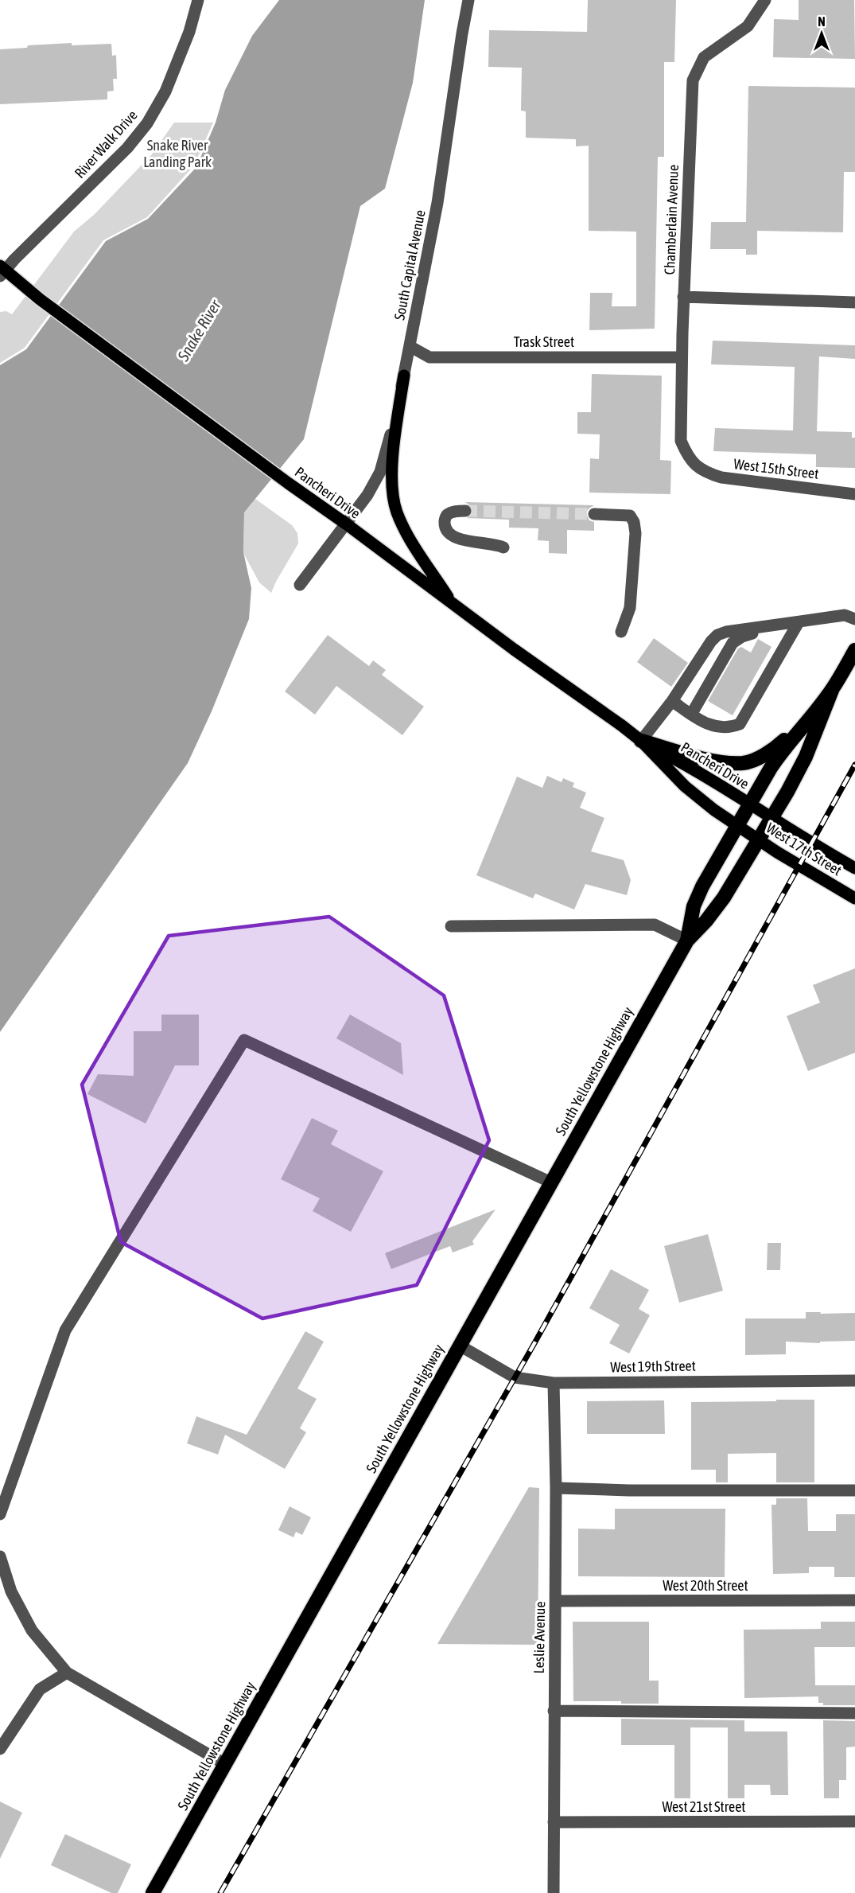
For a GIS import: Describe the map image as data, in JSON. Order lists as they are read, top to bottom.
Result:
{
  "streets": {
    "highway": ["South Yellowstone Highway"],
    "main road": ["Pancheri Drive", "West 17th Street"],
    "street": [
      "River Walk Drive",
      "Chamberlain Avenue",
      "South Capital Avenue",
      "Trask Street",
      "West 15th Street",
      "West 19th Street",
      "West 20th Street",
      "Leslie Avenue",
      "West 21st Street"
    ]
  },
  "crossings": [
    ["River Walk Drive", "Pancheri Drive"],
    ["Chamberlain Avenue", "Trask Street"],
    ["Chamberlain Avenue", "West 15th Street"],
    ["South Capital Avenue", "Trask Street"],
    ["South Capital Avenue", "Pancheri Drive"],
    ["Pancheri Drive", "West 17th Street"],
    ["Pancheri Drive", "South Yellowstone Highway"],
    ["West 17th Street", "South Yellowstone Highway"],
    ["South Yellowstone Highway", "West 19th Street"],
    ["West 19th Street", "Leslie Avenue"],
    ["West 20th Street", "Leslie Avenue"],
    ["Leslie Avenue", "West 21st Street"]
  ],
  "water": ["Snake River"],
  "parks": ["Snake River Landing Park"],
  "north": "top"
}
